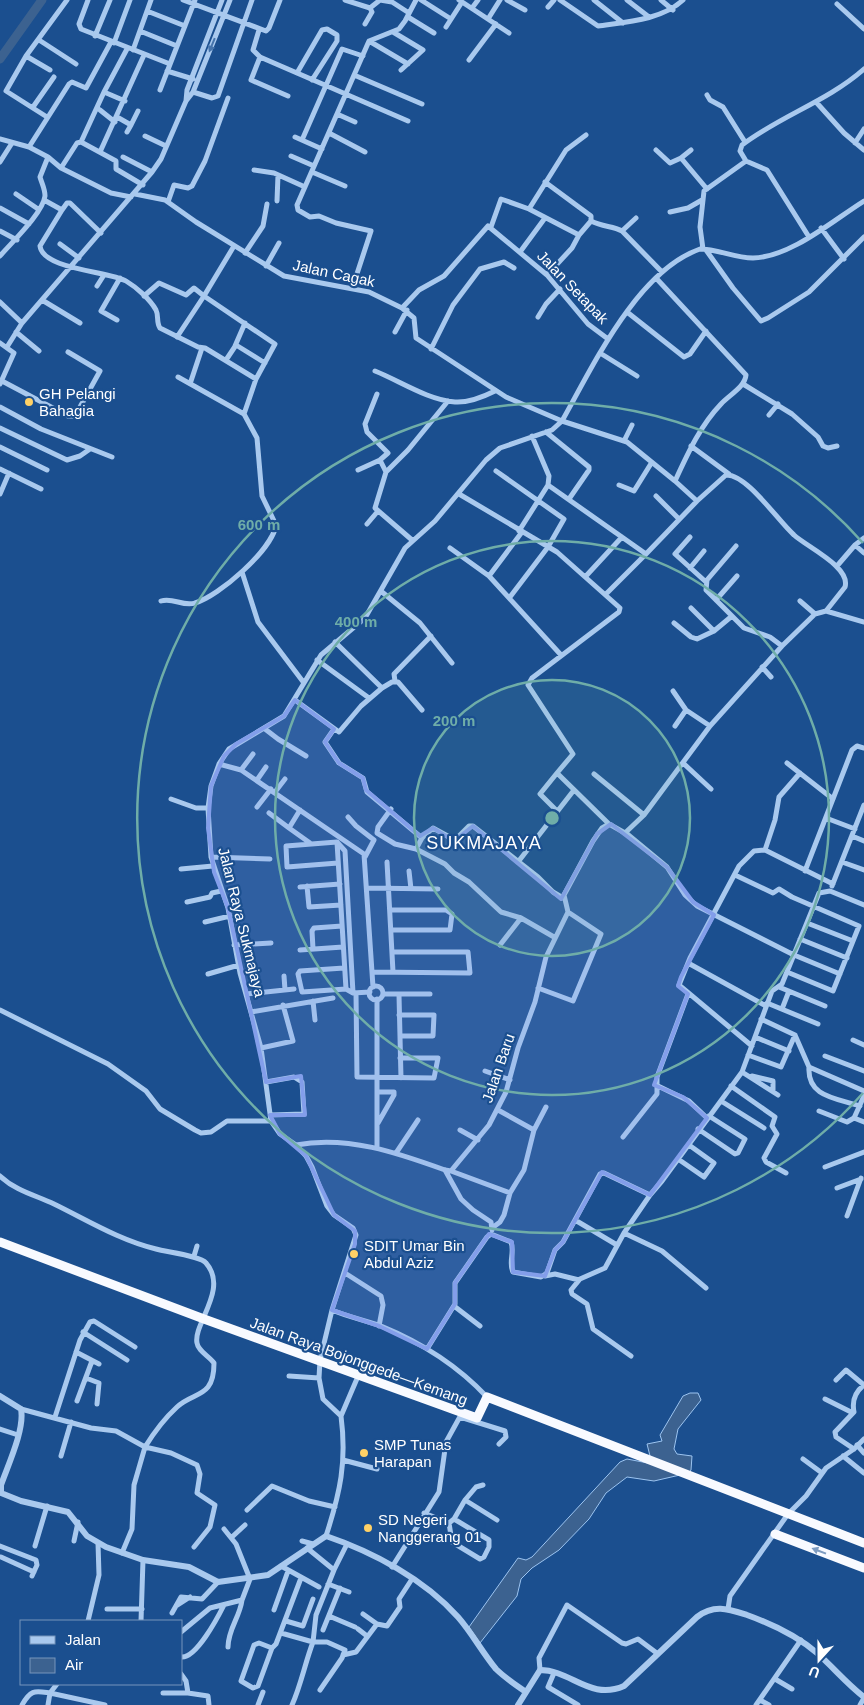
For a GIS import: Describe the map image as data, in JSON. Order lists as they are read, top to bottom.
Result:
{
  "streets": {
    "highway": ["Jalan Raya Bojonggede—Kemang"],
    "street": [
      "Jalan Cagak",
      "Jalan Setapak",
      "Jalan Raya Sukmajaya",
      "Jalan Baru"
    ]
  },
  "districts": ["SUKMAJAYA"],
  "places": [
    "GH Pelangi Bahagia",
    "SDIT Umar Bin Abdul Aziz",
    "SMP Tunas Harapan",
    "SD Negeri Nanggerang 01"
  ],
  "legend": ["Jalan", "Air"],
  "north": "bottom",
  "rings": ["600 m", "400 m", "200 m"]
}
